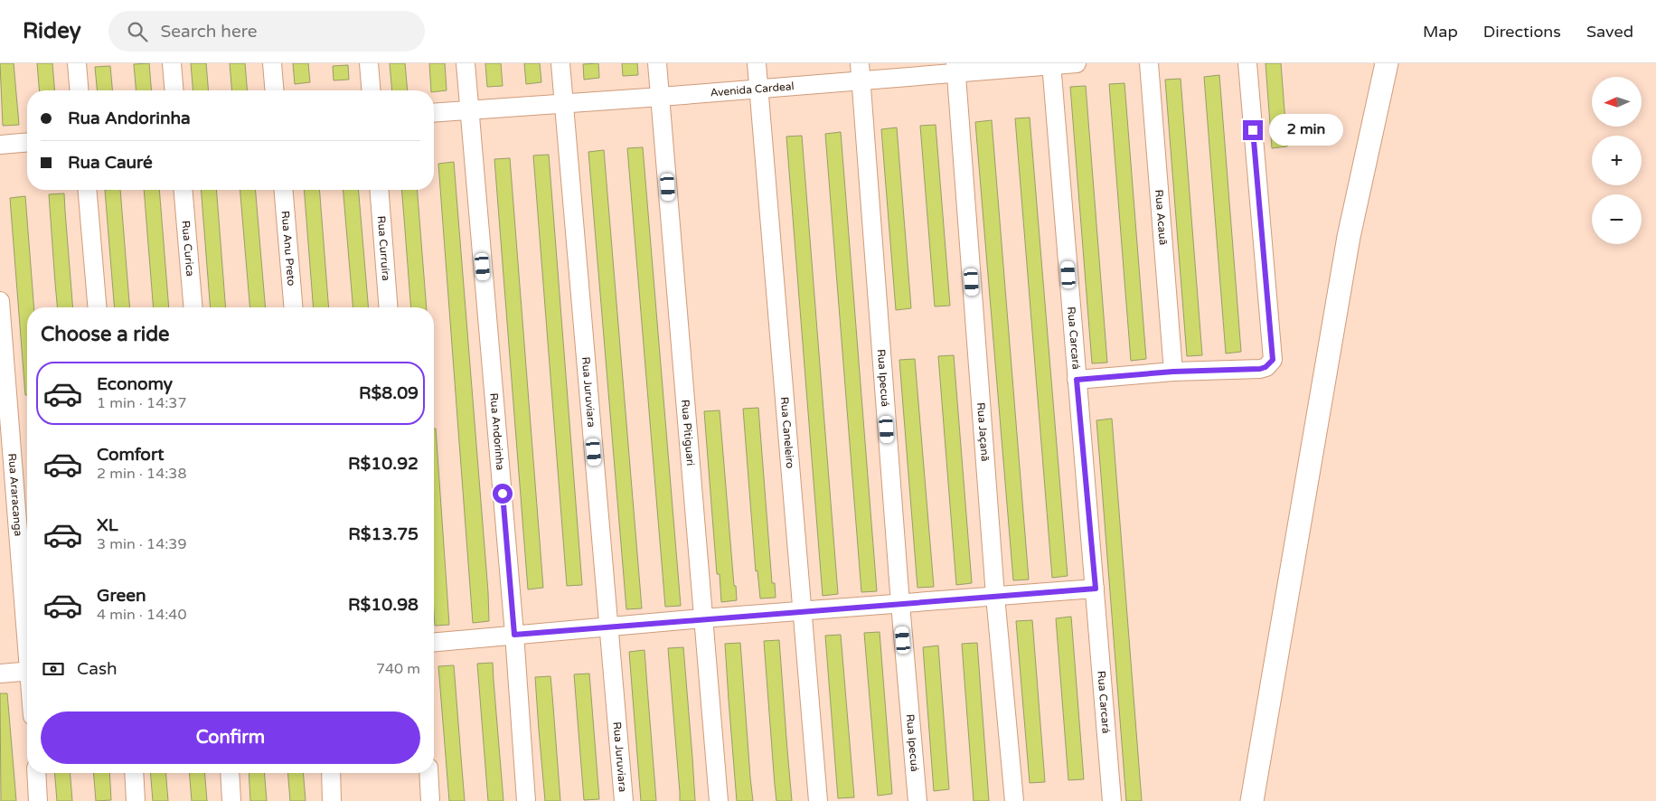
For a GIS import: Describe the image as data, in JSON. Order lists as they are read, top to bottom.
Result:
{
  "streets": {
    "street": [
      "Avenida Cardeal",
      "Rua Acauã",
      "Rua Curica",
      "Rua Anu Preto",
      "Rua Curruíra",
      "Rua Carcará",
      "Rua Ipecuá",
      "Rua Juruviara",
      "Rua Andorinha",
      "Rua Pitiguari",
      "Rua Caneleiro",
      "Rua Jaçanã",
      "Rua Araracanga"
    ]
  },
  "crossings": [
    ["Avenida Cardeal", "Rua Carcará"],
    ["Avenida Cardeal", "Rua Ipecuá"],
    ["Avenida Cardeal", "Rua Juruviara"],
    ["Avenida Cardeal", "Rua Andorinha"],
    ["Avenida Cardeal", "Rua Pitiguari"],
    ["Avenida Cardeal", "Rua Caneleiro"],
    ["Avenida Cardeal", "Rua Jaçanã"]
  ],
  "north": "left",
  "page": {
    "header": "Ridey",
    "search": "Search here",
    "nav": ["Map", "Directions", "Saved"],
    "map_buttons": ["+", "−"],
    "banner": ["Rua Andorinha", "Rua Cauré"],
    "bubble": "2 min",
    "heading": "Choose a ride",
    "list": [
      {
        "name": "Economy",
        "note": "1 min · 14:37",
        "value": "R$8.09"
      },
      {
        "name": "Comfort",
        "note": "2 min · 14:38",
        "value": "R$10.92"
      },
      {
        "name": "XL",
        "note": "3 min · 14:39",
        "value": "R$13.75"
      },
      {
        "name": "Green",
        "note": "4 min · 14:40",
        "value": "R$10.98"
      }
    ],
    "pay": ["Cash", "740 m"],
    "buttons": "Confirm"
  }
}
